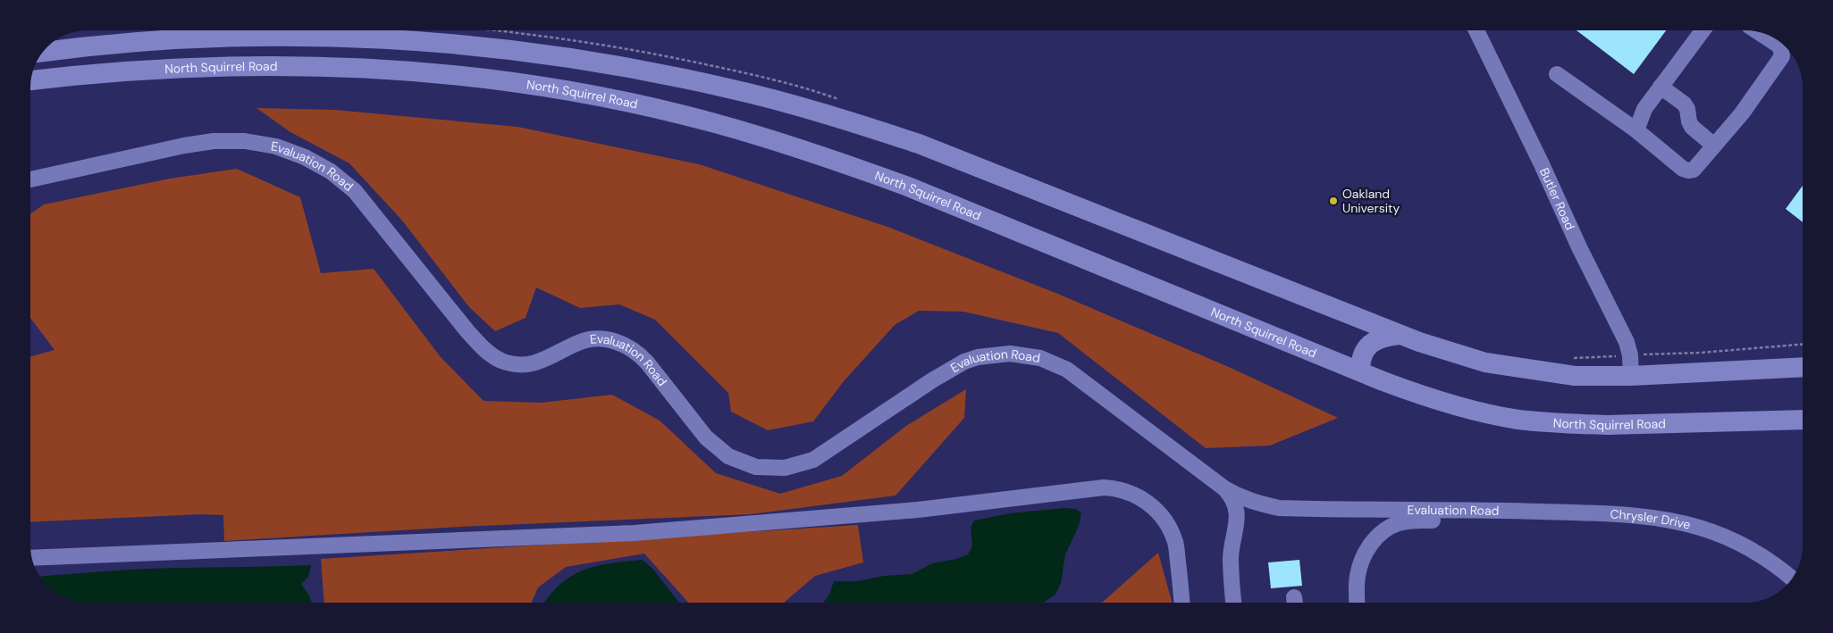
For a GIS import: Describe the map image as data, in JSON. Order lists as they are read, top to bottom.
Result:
{
  "streets": {
    "main road": ["North Squirrel Road"],
    "street": ["Evaluation Road", "Butler Road", "Chrysler Drive"]
  },
  "crossings": [
    ["Evaluation Road", "Chrysler Drive"]
  ],
  "places": ["Oakland University"]
}
